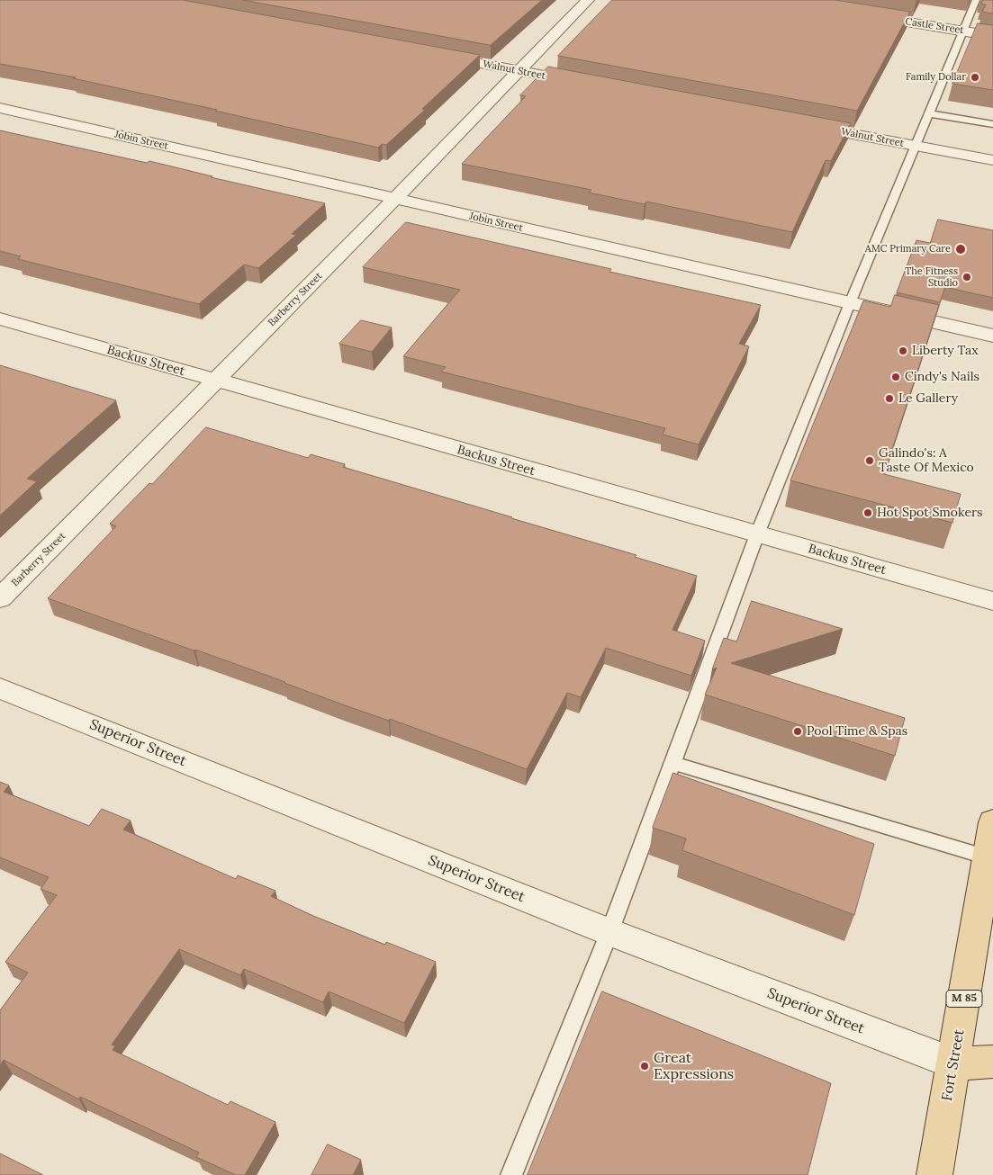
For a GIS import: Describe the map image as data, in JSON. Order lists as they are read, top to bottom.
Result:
{
  "streets": {
    "main road": ["M 85", "Fort Street"],
    "street": [
      "Castle Street",
      "Walnut Street",
      "Jobin Street",
      "Barberry Street",
      "Backus Street",
      "Superior Street"
    ]
  },
  "crossings": [
    ["Walnut Street", "Barberry Street"],
    ["Jobin Street", "Barberry Street"],
    ["Barberry Street", "Backus Street"],
    ["Superior Street", "Fort Street"]
  ],
  "places": [
    "Family Dollar",
    "AMC Primary Care",
    "The Fitness Studio",
    "Liberty Tax",
    "Cindy's Nails",
    "Le Gallery",
    "Galindo's: A Taste Of Mexico",
    "Hot Spot Smokers",
    "Pool Time & Spas",
    "Great Expressions"
  ]
}
